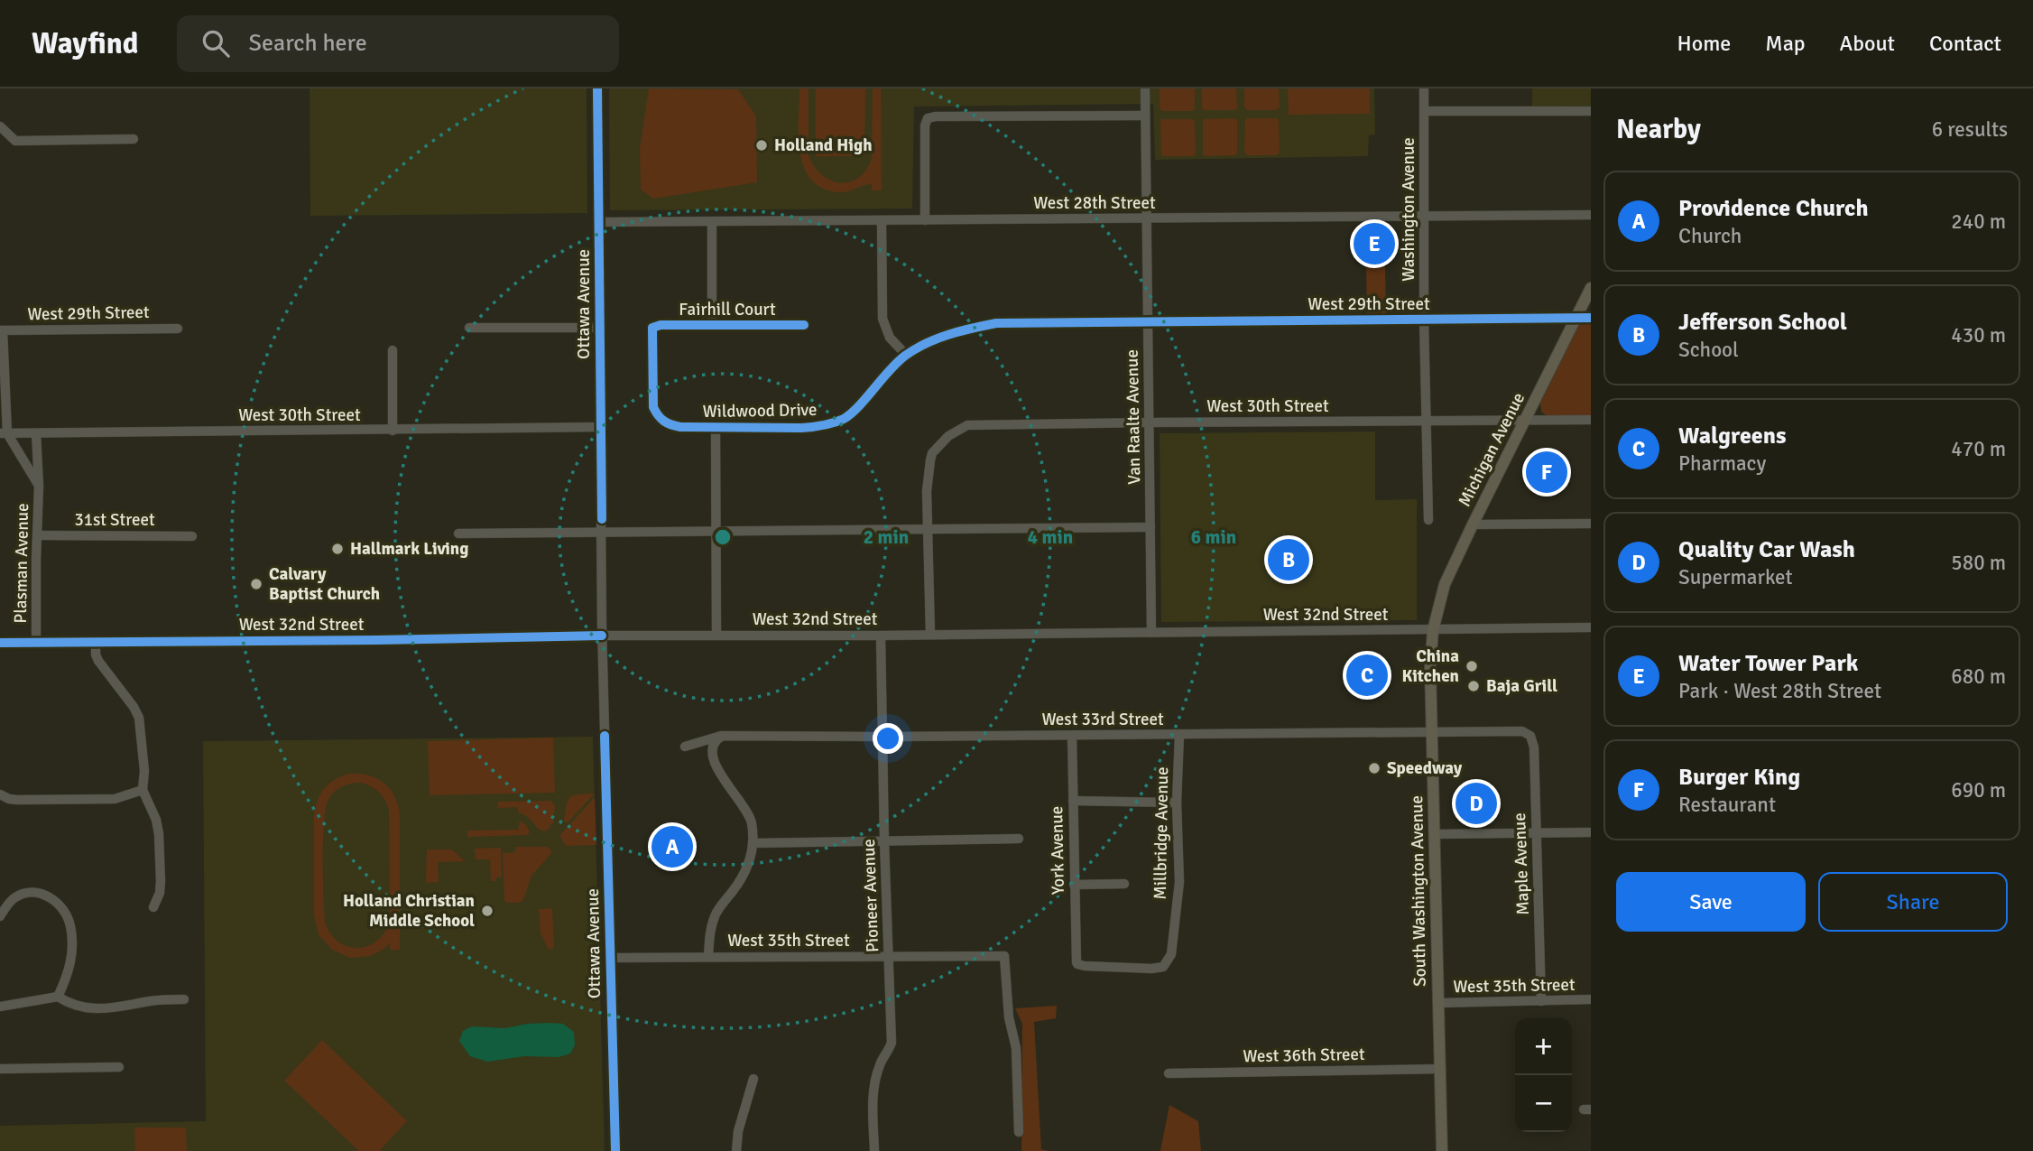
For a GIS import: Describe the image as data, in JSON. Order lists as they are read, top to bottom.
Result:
{
  "streets": {
    "main road": ["Michigan Avenue", "South Washington Avenue"],
    "street": [
      "West 28th Street",
      "Washington Avenue",
      "Ottawa Avenue",
      "West 29th Street",
      "Fairhill Court",
      "West 30th Street",
      "Wildwood Drive",
      "Van Raalte Avenue",
      "31st Street",
      "Plasman Avenue",
      "West 32nd Street",
      "West 33rd Street",
      "Millbridge Avenue",
      "York Avenue",
      "Maple Avenue",
      "Pioneer Avenue",
      "West 35th Street",
      "West 36th Street"
    ]
  },
  "crossings": [
    ["West 28th Street", "Washington Avenue"],
    ["West 28th Street", "Ottawa Avenue"],
    ["West 28th Street", "Van Raalte Avenue"],
    ["Washington Avenue", "West 29th Street"],
    ["Washington Avenue", "West 30th Street"],
    ["Ottawa Avenue", "West 30th Street"],
    ["Ottawa Avenue", "West 32nd Street"],
    ["Ottawa Avenue", "West 35th Street"],
    ["West 29th Street", "Wildwood Drive"],
    ["West 29th Street", "Van Raalte Avenue"],
    ["West 29th Street", "Michigan Avenue"],
    ["West 29th Street", "Plasman Avenue"],
    ["Fairhill Court", "Wildwood Drive"],
    ["West 30th Street", "Van Raalte Avenue"],
    ["West 30th Street", "Michigan Avenue"],
    ["West 30th Street", "Plasman Avenue"],
    ["Wildwood Drive", "Van Raalte Avenue"],
    ["Van Raalte Avenue", "West 32nd Street"],
    ["Michigan Avenue", "West 32nd Street"],
    ["Michigan Avenue", "South Washington Avenue"],
    ["31st Street", "Plasman Avenue"],
    ["Plasman Avenue", "West 32nd Street"],
    ["West 32nd Street", "South Washington Avenue"],
    ["West 32nd Street", "Pioneer Avenue"],
    ["West 33rd Street", "Millbridge Avenue"],
    ["West 33rd Street", "York Avenue"],
    ["West 33rd Street", "Maple Avenue"],
    ["West 33rd Street", "South Washington Avenue"],
    ["West 33rd Street", "Pioneer Avenue"],
    ["Millbridge Avenue", "York Avenue"],
    ["Maple Avenue", "West 35th Street"],
    ["South Washington Avenue", "West 35th Street"],
    ["South Washington Avenue", "West 36th Street"],
    ["Pioneer Avenue", "West 35th Street"]
  ],
  "places": [
    "Holland High",
    "Hallmark Living",
    "Calvary Baptist Church",
    "China Kitchen",
    "Baja Grill",
    "Speedway",
    "Holland Christian Middle School"
  ],
  "page": {
    "header": "Wayfind",
    "search": "Search here",
    "nav": [
      "Home",
      "Map",
      "About",
      "Contact"
    ],
    "heading": ["Nearby", "6 results"],
    "list": [
      {
        "mark": "A",
        "name": "Providence Church",
        "note": "Church",
        "value": "240 m"
      },
      {
        "mark": "B",
        "name": "Jefferson School",
        "note": "School",
        "value": "430 m"
      },
      {
        "mark": "C",
        "name": "Walgreens",
        "note": "Pharmacy",
        "value": "470 m"
      },
      {
        "mark": "D",
        "name": "Quality Car Wash",
        "note": "Supermarket",
        "value": "580 m"
      },
      {
        "mark": "E",
        "name": "Water Tower Park",
        "note": "Park · West 28th Street",
        "value": "680 m"
      },
      {
        "mark": "F",
        "name": "Burger King",
        "note": "Restaurant",
        "value": "690 m"
      }
    ],
    "pins": [
      "E",
      "F",
      "B",
      "C",
      "D",
      "A"
    ],
    "buttons": ["Save", "Share"],
    "map_buttons": ["+", "−"]
  },
  "rings": ["2 min", "4 min", "6 min"]
}
